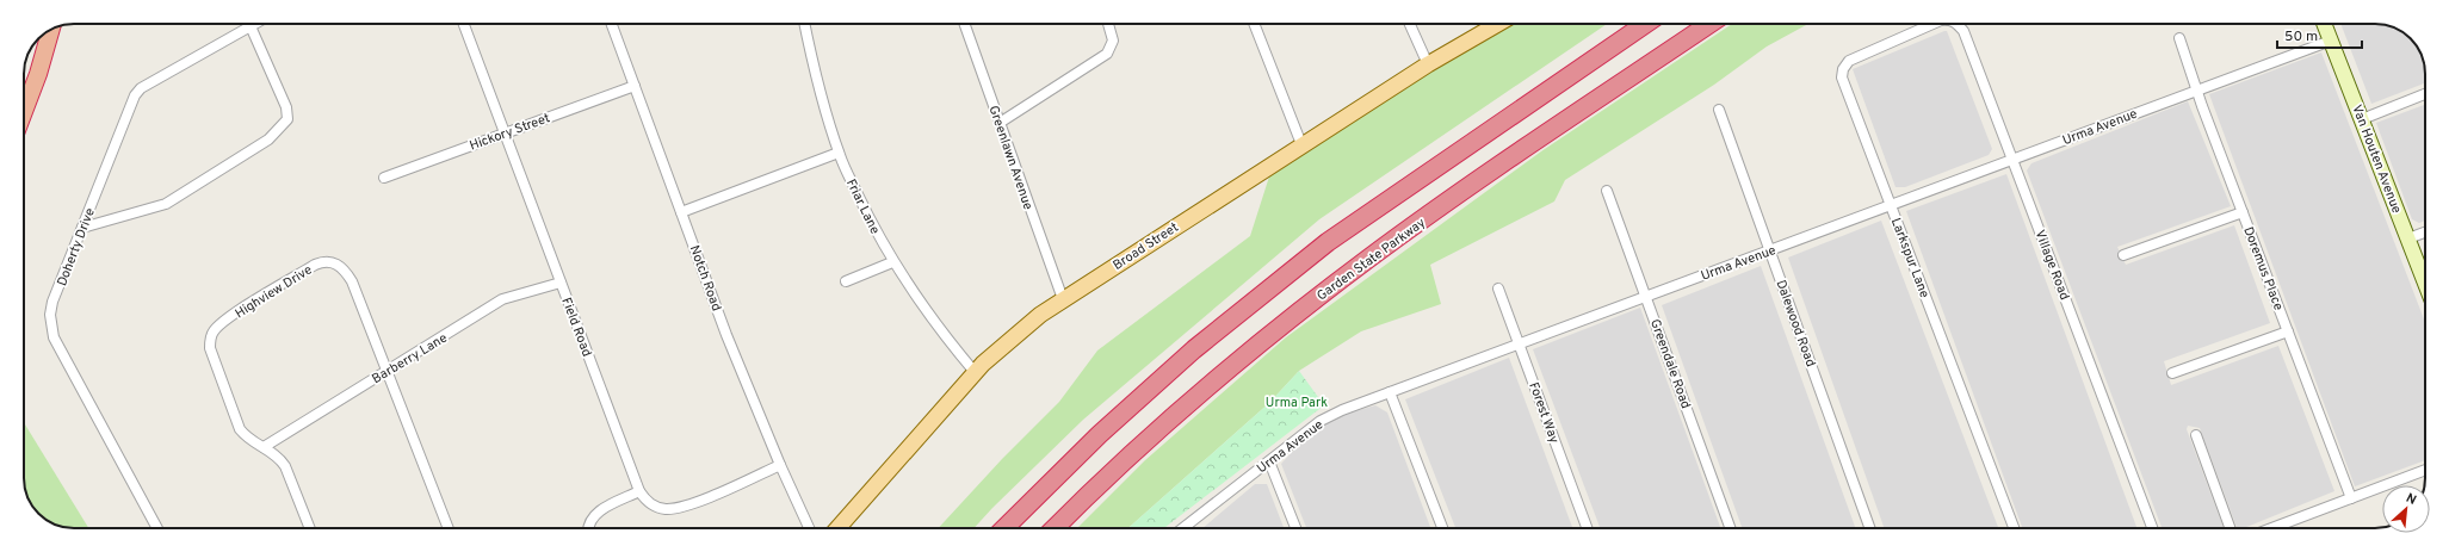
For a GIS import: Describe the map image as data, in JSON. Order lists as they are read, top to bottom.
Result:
{
  "streets": {
    "highway": ["Garden State Parkway"],
    "main road": ["Van Houten Avenue", "Broad Street"],
    "street": [
      "Urma Avenue",
      "Hickory Street",
      "Greenlawn Avenue",
      "Friar Lane",
      "Doherty Drive",
      "Larkspur Lane",
      "Village Road",
      "Doremus Place",
      "Notch Road",
      "Highview Drive",
      "Dalewood Road",
      "Field Road",
      "Barberry Lane",
      "Greendale Road",
      "Forest Way"
    ]
  },
  "crossings": [
    ["Urma Avenue", "Van Houten Avenue"],
    ["Urma Avenue", "Larkspur Lane"],
    ["Urma Avenue", "Village Road"],
    ["Urma Avenue", "Doremus Place"],
    ["Urma Avenue", "Dalewood Road"],
    ["Urma Avenue", "Greendale Road"],
    ["Urma Avenue", "Forest Way"],
    ["Hickory Street", "Notch Road"],
    ["Hickory Street", "Field Road"],
    ["Greenlawn Avenue", "Broad Street"],
    ["Friar Lane", "Broad Street"],
    ["Larkspur Lane", "Village Road"],
    ["Notch Road", "Field Road"],
    ["Highview Drive", "Barberry Lane"],
    ["Field Road", "Barberry Lane"]
  ],
  "parks": ["Urma Park"],
  "scale_bar": "50 m",
  "north": "top right"
}
